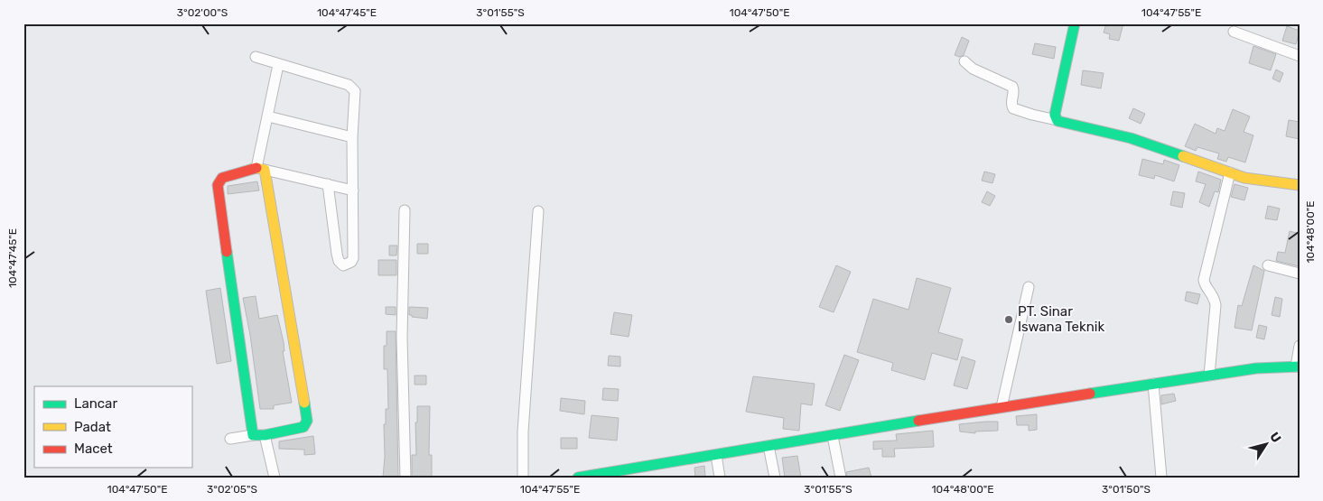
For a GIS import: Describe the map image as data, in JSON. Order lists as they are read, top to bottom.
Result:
{
  "places": ["PT. Sinar Iswana Teknik"],
  "legend": ["Lancar", "Padat", "Macet"],
  "north": "top right",
  "coordinates": [
    "3°02'00\"S",
    "104°47'45\"E",
    "3°01'55\"S",
    "104°47'50\"E",
    "104°47'55\"E",
    "104°48'00\"E",
    "3°02'05\"S",
    "3°01'50\"S"
  ]
}
